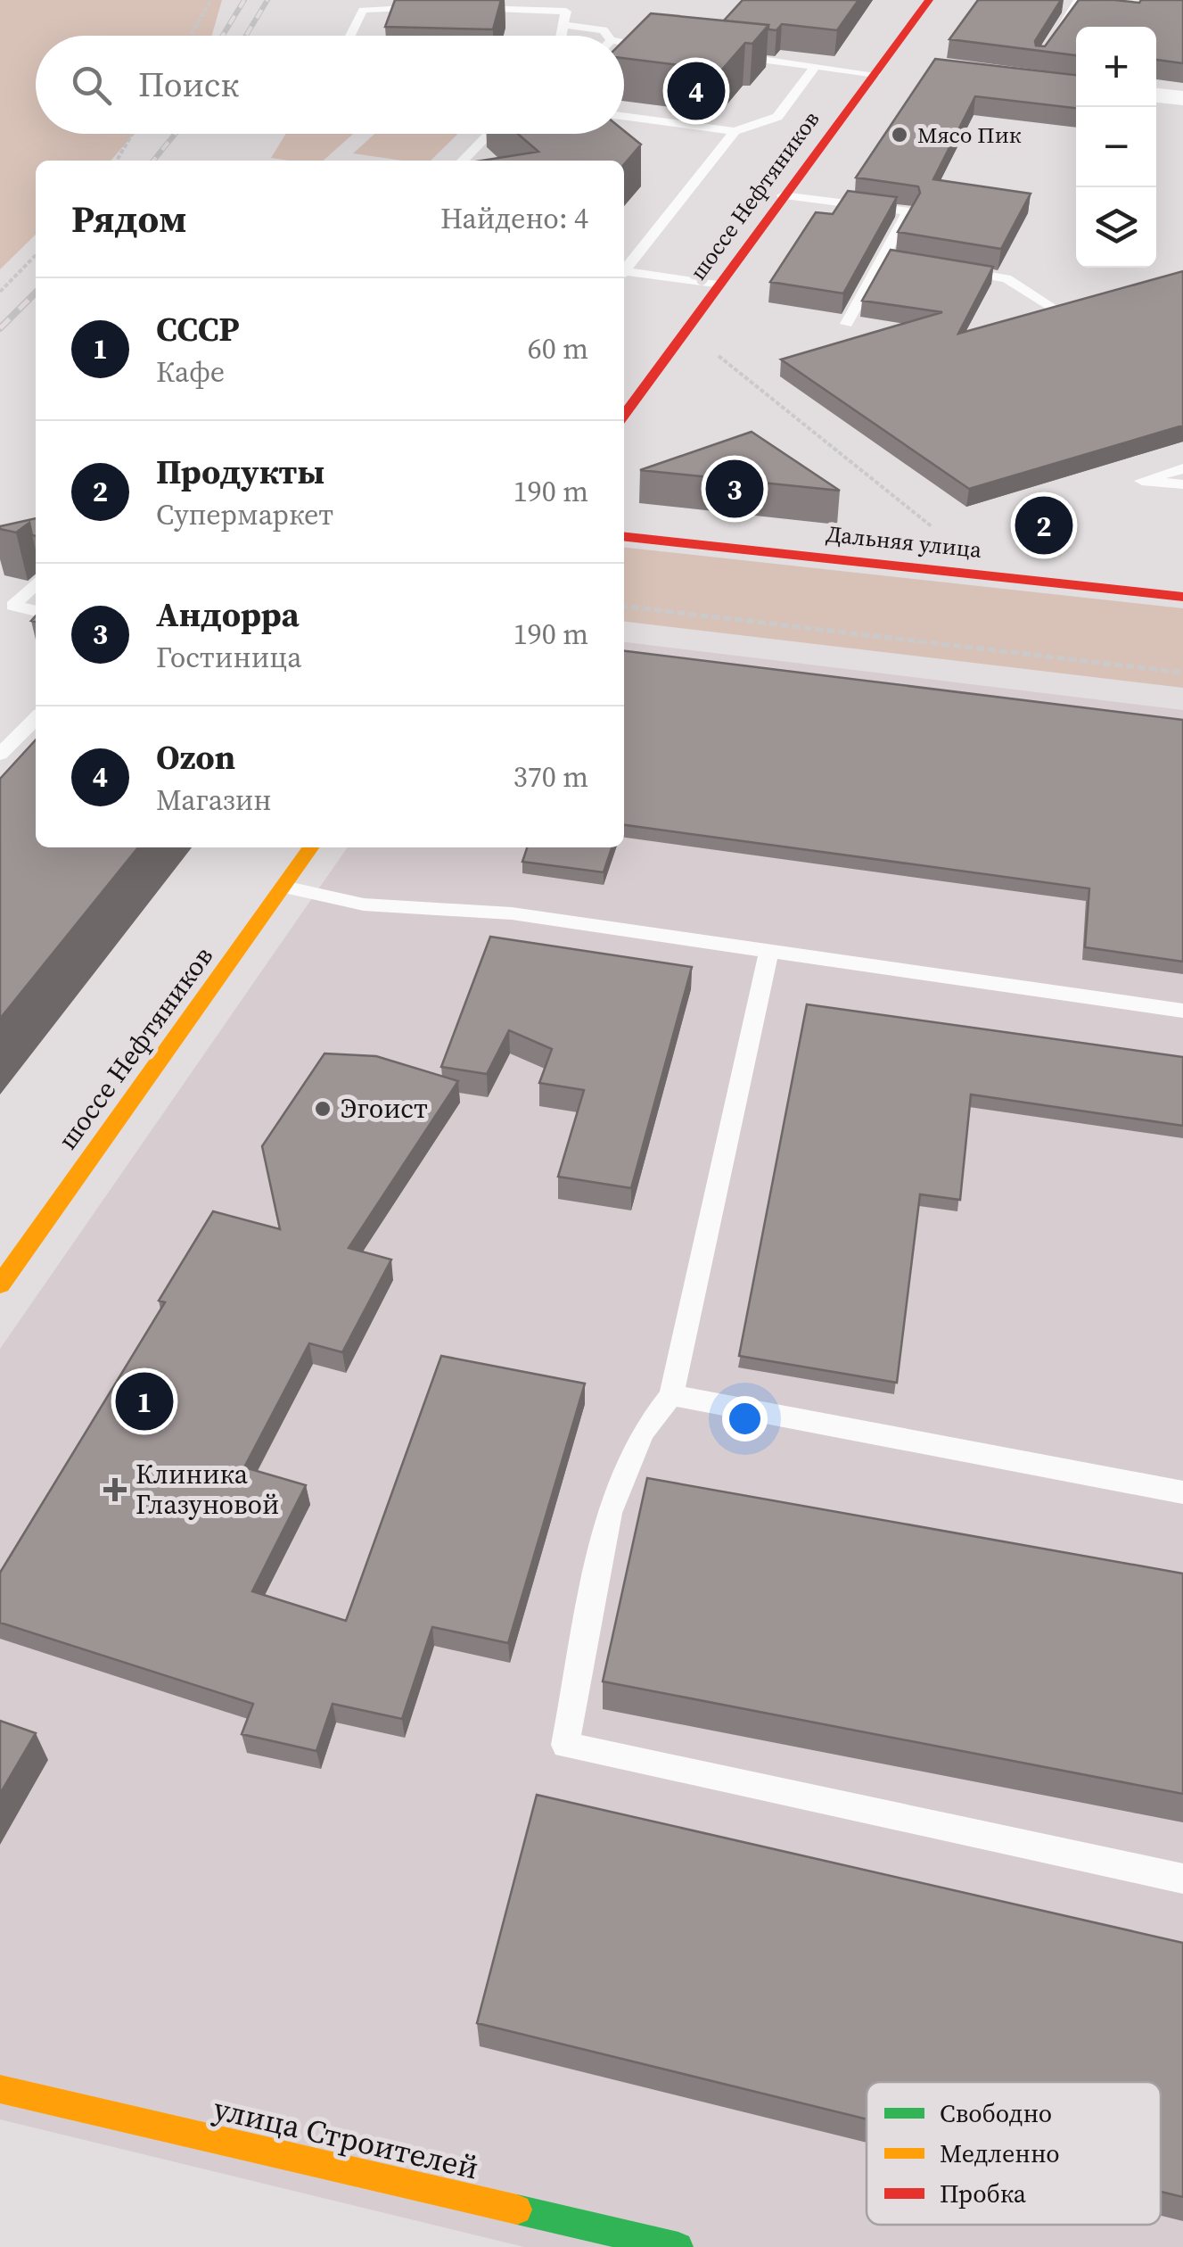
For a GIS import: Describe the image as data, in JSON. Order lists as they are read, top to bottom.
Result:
{
  "streets": {
    "main road": ["шоссе Нефтяников", "Дальняя улица", "улица Строителей"]
  },
  "places": {
    "other": ["Мясо Пик", "Эгоист"],
    "health": ["Клиника Глазуновой"]
  },
  "legend": ["Свободно", "Медленно", "Пробка"],
  "page": {
    "map_buttons": ["+", "−"],
    "search": "Поиск",
    "pins": [
      "4",
      "3",
      "2",
      "1"
    ],
    "heading": ["Рядом", "Найдено: 4"],
    "list": [
      {
        "mark": "1",
        "name": "СССР",
        "note": "Кафе",
        "value": "60 m"
      },
      {
        "mark": "2",
        "name": "Продукты",
        "note": "Супермаркет",
        "value": "190 m"
      },
      {
        "mark": "3",
        "name": "Андорра",
        "note": "Гостиница",
        "value": "190 m"
      },
      {
        "mark": "4",
        "name": "Ozon",
        "note": "Магазин",
        "value": "370 m"
      }
    ]
  }
}
